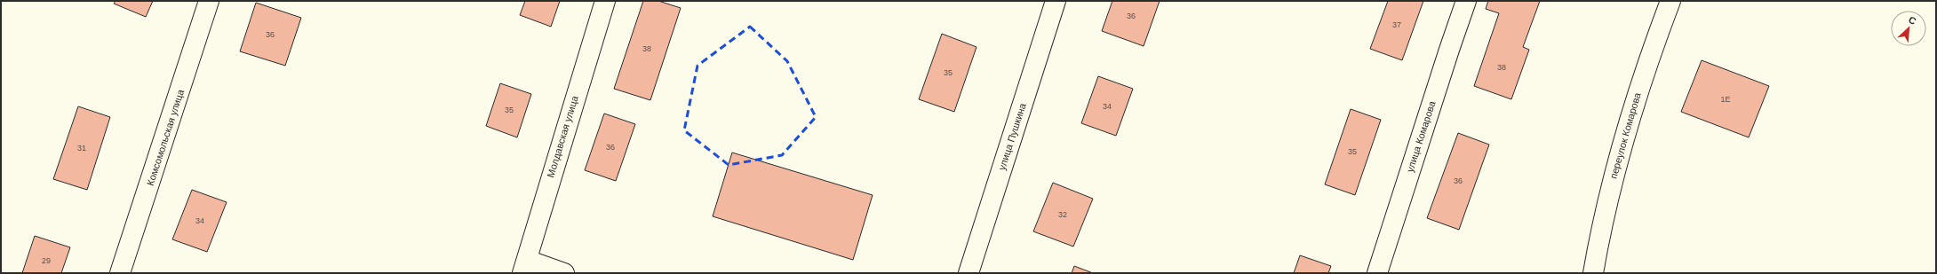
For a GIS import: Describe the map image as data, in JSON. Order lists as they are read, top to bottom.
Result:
{
  "streets": {
    "street": [
      "переулок Комарова",
      "Молдавская улица",
      "улица Пушкина",
      "улица Комарова",
      "Комсомольская улица"
    ]
  },
  "house_numbers": [
    "36",
    "37",
    "36",
    "38",
    "38",
    "35",
    "1Е",
    "34",
    "35",
    "36",
    "31",
    "35",
    "36",
    "32",
    "34",
    "29"
  ],
  "north": "top right"
}
